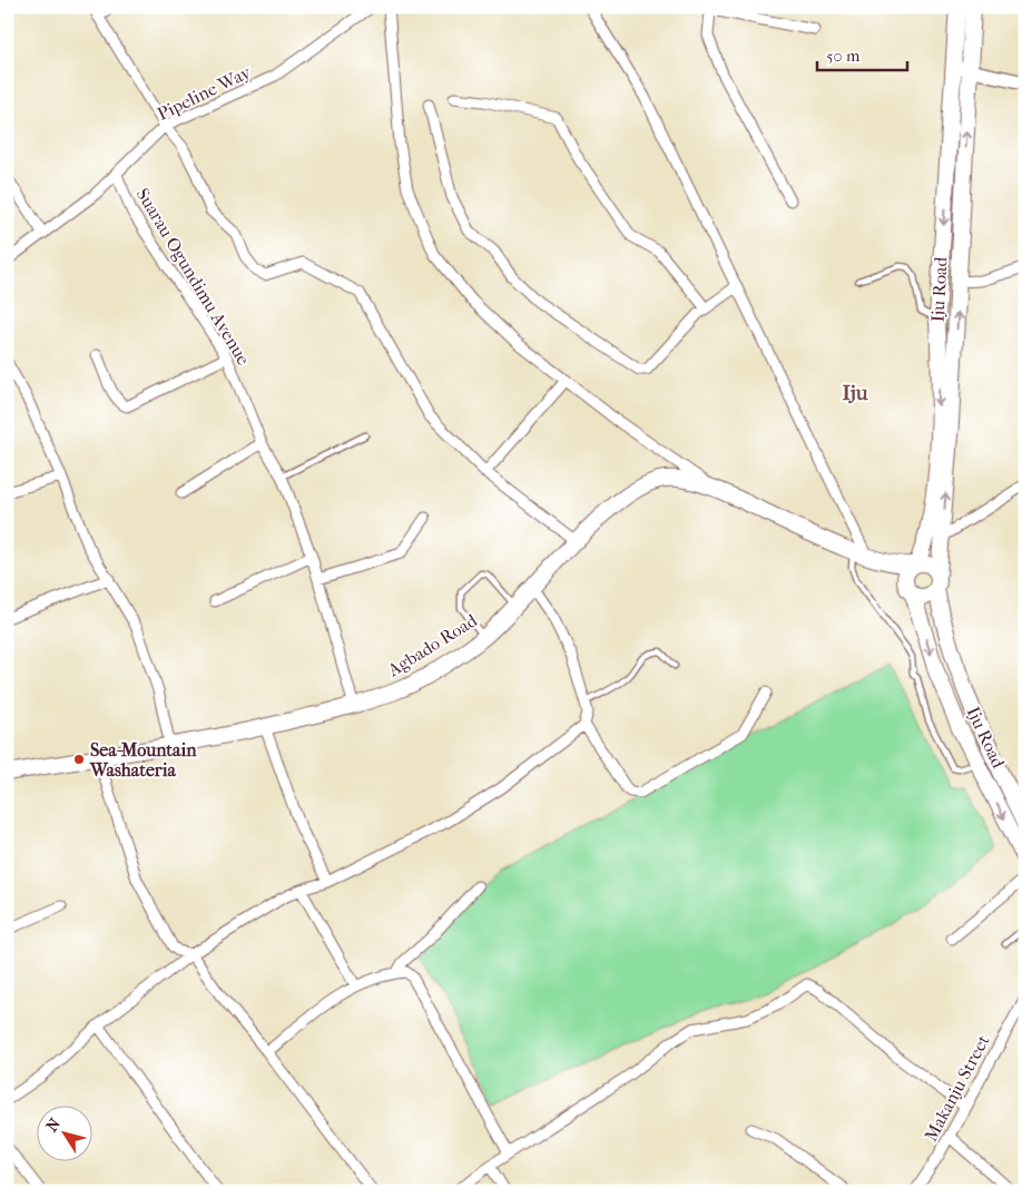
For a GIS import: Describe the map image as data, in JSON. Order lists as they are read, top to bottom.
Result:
{
  "streets": {
    "main road": ["Iju Road", "Agbado Road"],
    "street": ["Pipeline Way", "Suarau Ogundimu Avenue", "Makanju Street"]
  },
  "crossings": [
    ["Pipeline Way", "Suarau Ogundimu Avenue"],
    ["Suarau Ogundimu Avenue", "Agbado Road"],
    ["Iju Road", "Agbado Road"]
  ],
  "districts": ["Iju"],
  "places": ["Sea-Mountain Washateria"],
  "scale_bar": "50 m",
  "north": "top left"
}
